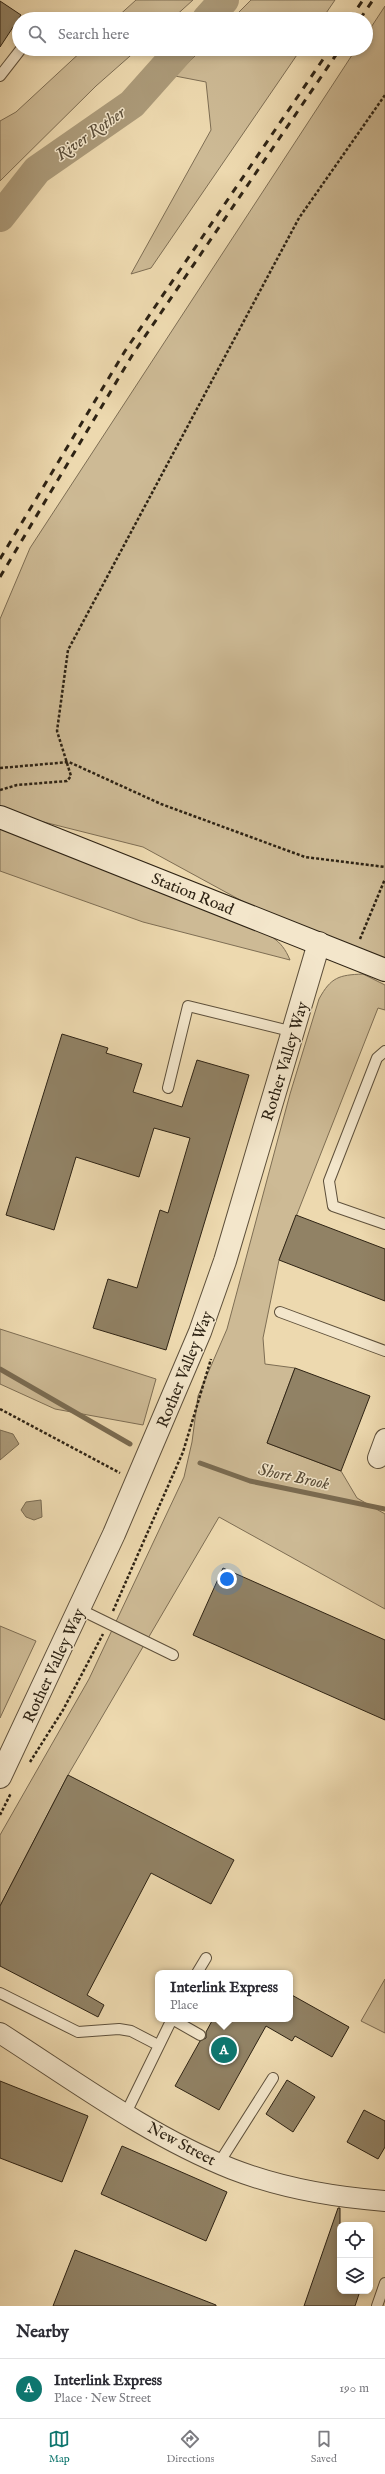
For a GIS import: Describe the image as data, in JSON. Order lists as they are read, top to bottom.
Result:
{
  "streets": {
    "street": ["Station Road", "Rother Valley Way", "New Street"]
  },
  "crossings": [
    ["Station Road", "Rother Valley Way"]
  ],
  "water": ["River Rother", "Short Brook"],
  "page": {
    "search": "Search here",
    "popup": ["Interlink Express", "Place"],
    "pins": "A",
    "heading": "Nearby",
    "list": [
      {
        "mark": "A",
        "name": "Interlink Express",
        "note": "Place · New Street",
        "value": "190 m"
      }
    ],
    "nav": ["Map", "Directions", "Saved"]
  }
}
